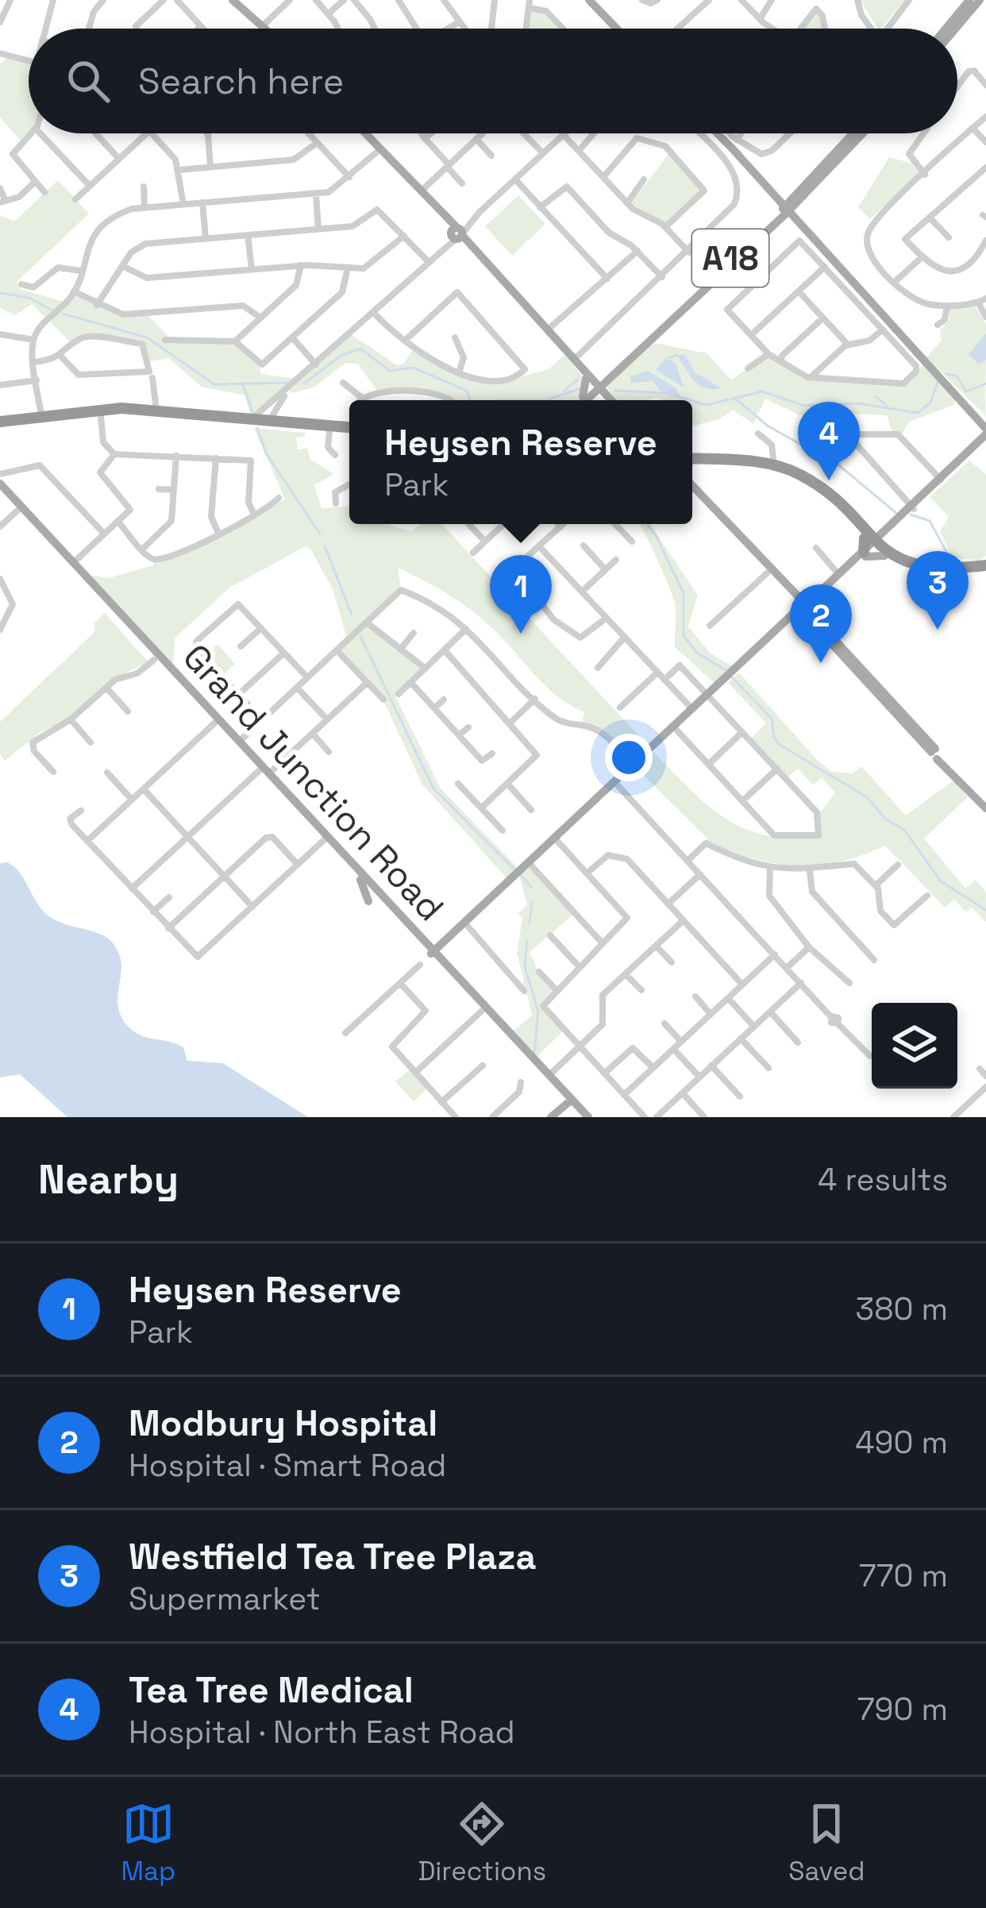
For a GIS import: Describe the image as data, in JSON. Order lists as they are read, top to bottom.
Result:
{
  "streets": {
    "main road": ["A18", "Grand Junction Road"]
  },
  "page": {
    "search": "Search here",
    "popup": ["Heysen Reserve", "Park"],
    "pins": [
      "4",
      "3",
      "1",
      "2"
    ],
    "heading": ["Nearby", "4 results"],
    "list": [
      {
        "mark": "1",
        "name": "Heysen Reserve",
        "note": "Park",
        "value": "380 m"
      },
      {
        "mark": "2",
        "name": "Modbury Hospital",
        "note": "Hospital · Smart Road",
        "value": "490 m"
      },
      {
        "mark": "3",
        "name": "Westfield Tea Tree Plaza",
        "note": "Supermarket",
        "value": "770 m"
      },
      {
        "mark": "4",
        "name": "Tea Tree Medical",
        "note": "Hospital · North East Road",
        "value": "790 m"
      }
    ],
    "nav": ["Map", "Directions", "Saved"]
  }
}
